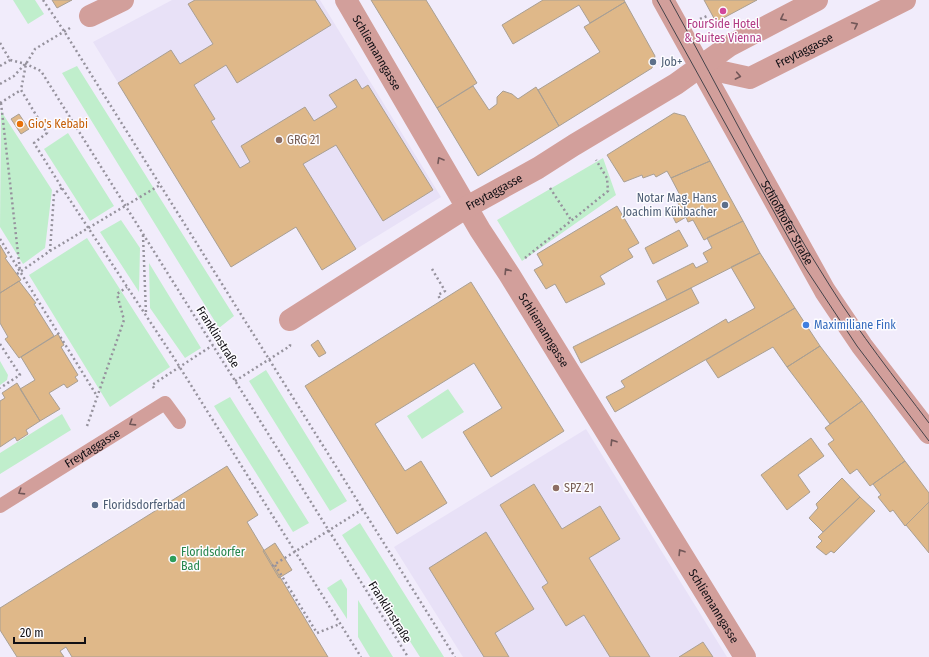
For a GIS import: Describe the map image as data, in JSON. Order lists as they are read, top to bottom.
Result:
{
  "streets": {
    "street": ["Freytaggasse", "Schliemanngasse", "Schloßhofer Straße"],
    "path": ["Franklinstraße"]
  },
  "crossings": [
    ["Freytaggasse", "Schliemanngasse"],
    ["Freytaggasse", "Schloßhofer Straße"]
  ],
  "one_way": ["Schliemanngasse"],
  "places": [
    "FourSide Hotel & Suites Vienna",
    "Job+",
    "Gio's Kebabi",
    "GRG 21",
    "Notar Mag. Hans Joachim Kühbacher",
    "Maximiliane Fink",
    "SPZ 21",
    "Floridsdorferbad",
    "Floridsdorfer Bad"
  ],
  "scale_bar": "20 m"
}
